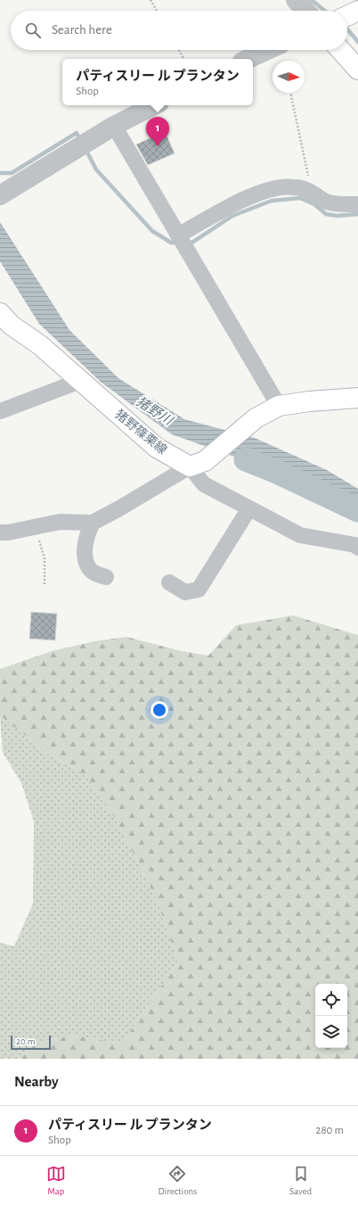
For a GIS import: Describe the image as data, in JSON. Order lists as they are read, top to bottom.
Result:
{
  "streets": {
    "main road": ["猪野篠栗線"]
  },
  "water": ["猪野川"],
  "scale_bar": "20 m",
  "north": "right",
  "page": {
    "search": "Search here",
    "popup": ["パティスリー ル プランタン", "Shop"],
    "pins": "1",
    "scale": "20 m",
    "heading": "Nearby",
    "list": [
      {
        "mark": "1",
        "name": "パティスリー ル プランタン",
        "note": "Shop",
        "value": "280 m"
      }
    ],
    "nav": ["Map", "Directions", "Saved"]
  }
}
